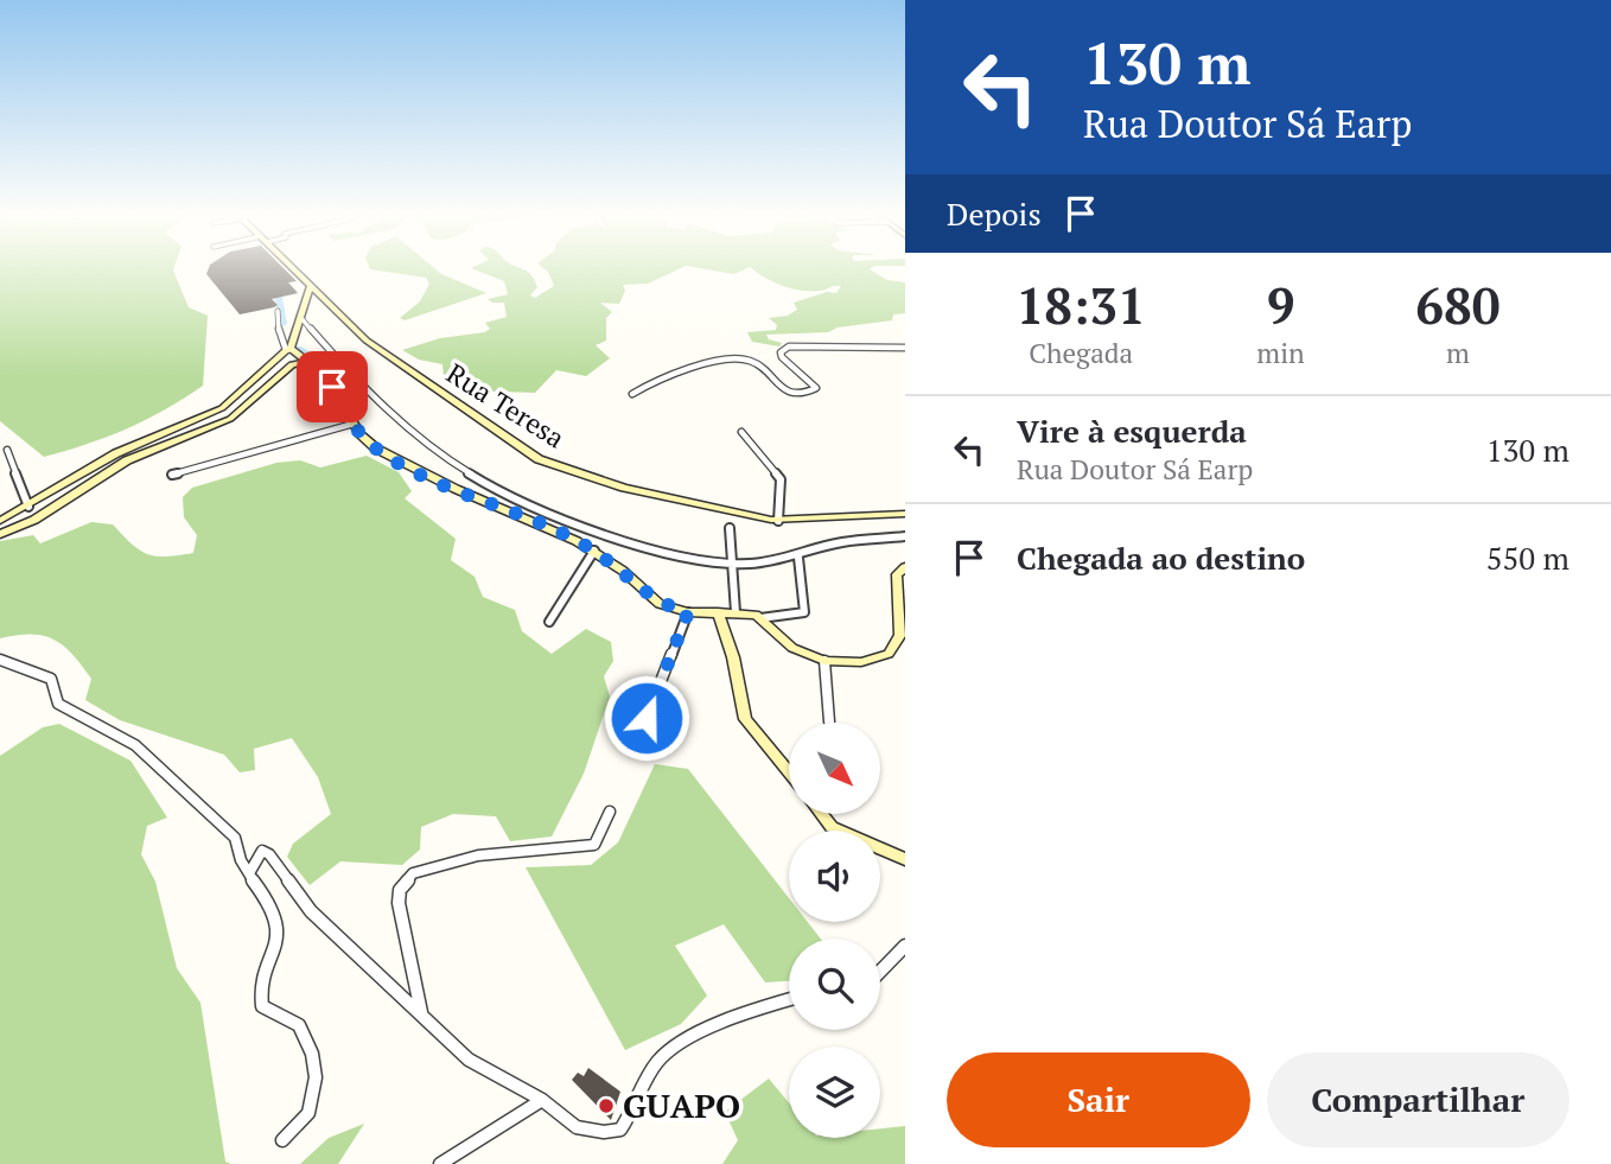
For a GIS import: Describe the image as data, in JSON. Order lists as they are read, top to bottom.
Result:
{
  "streets": {
    "main road": ["Rua Teresa"]
  },
  "places": ["GUAPO"],
  "north": "bottom right",
  "page": {
    "turn": ["130 m", "Rua Doutor Sá Earp"],
    "then": "Depois",
    "eta": [
      "18:31",
      "Chegada",
      "9",
      "min",
      "680",
      "m"
    ],
    "list": [
      {
        "name": "Vire à esquerda",
        "note": "Rua Doutor Sá Earp",
        "value": "130 m"
      },
      {
        "name": "Chegada ao destino",
        "value": "550 m"
      }
    ],
    "buttons": ["Sair", "Compartilhar"]
  }
}
